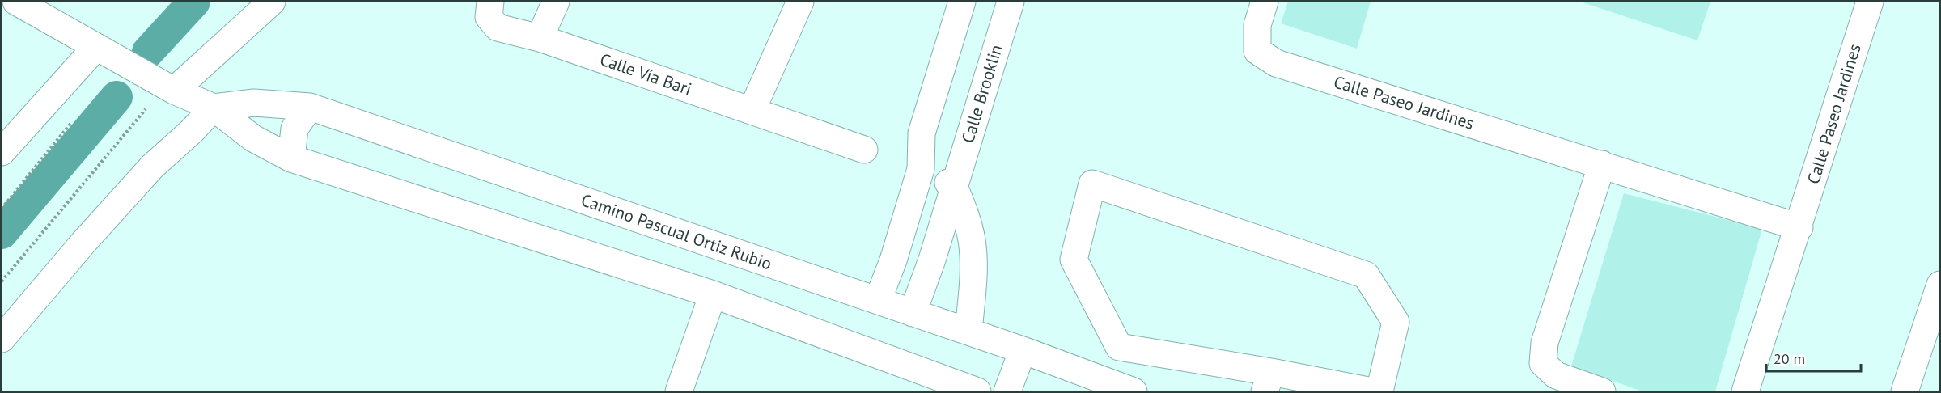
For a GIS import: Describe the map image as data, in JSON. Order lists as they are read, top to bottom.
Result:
{
  "streets": {
    "street": [
      "Calle Vía Bari",
      "Calle Brooklin",
      "Calle Paseo Jardines",
      "Camino Pascual Ortiz Rubio"
    ]
  },
  "crossings": [
    ["Calle Brooklin", "Camino Pascual Ortiz Rubio"]
  ],
  "scale_bar": "20 m"
}
